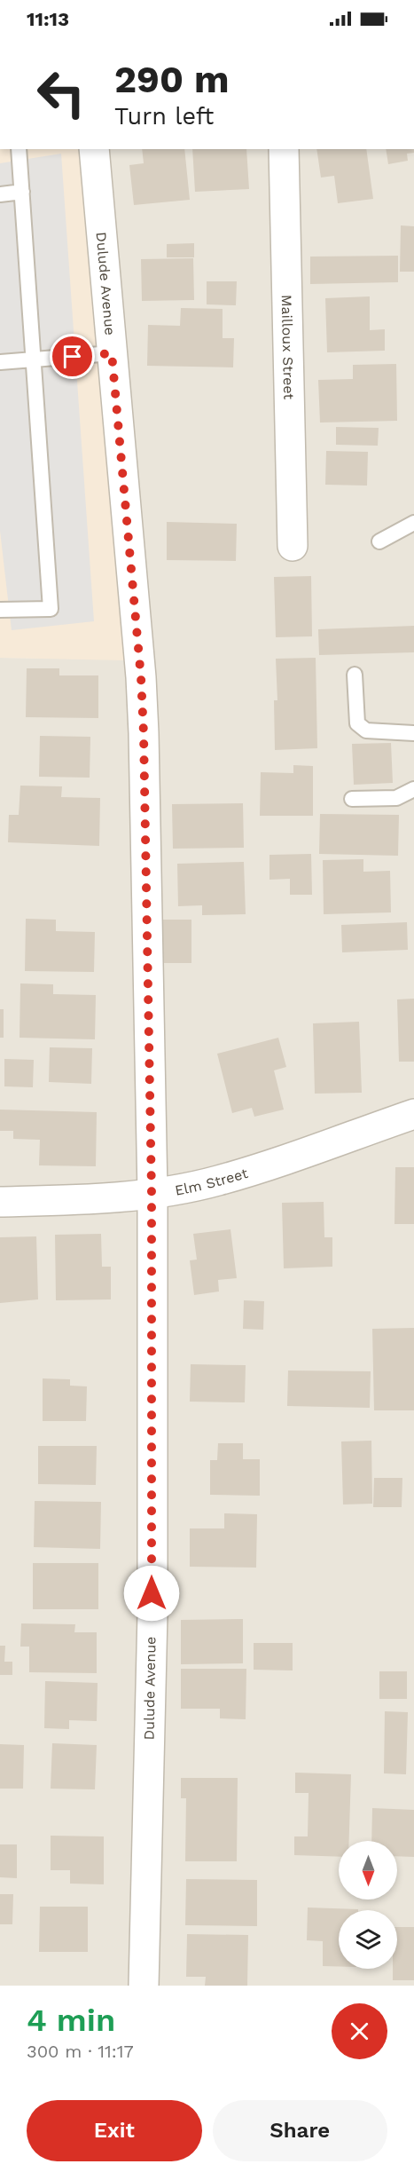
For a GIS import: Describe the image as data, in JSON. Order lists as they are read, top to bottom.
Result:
{
  "streets": {
    "street": ["Dulude Avenue", "Mailloux Street", "Elm Street"]
  },
  "crossings": [
    ["Dulude Avenue", "Elm Street"]
  ],
  "north": "bottom",
  "page": {
    "status": "11:13",
    "turn": ["290 m", "Turn left"],
    "heading": ["4 min", "300 m · 11:17"],
    "buttons": ["Exit", "Share"]
  }
}
